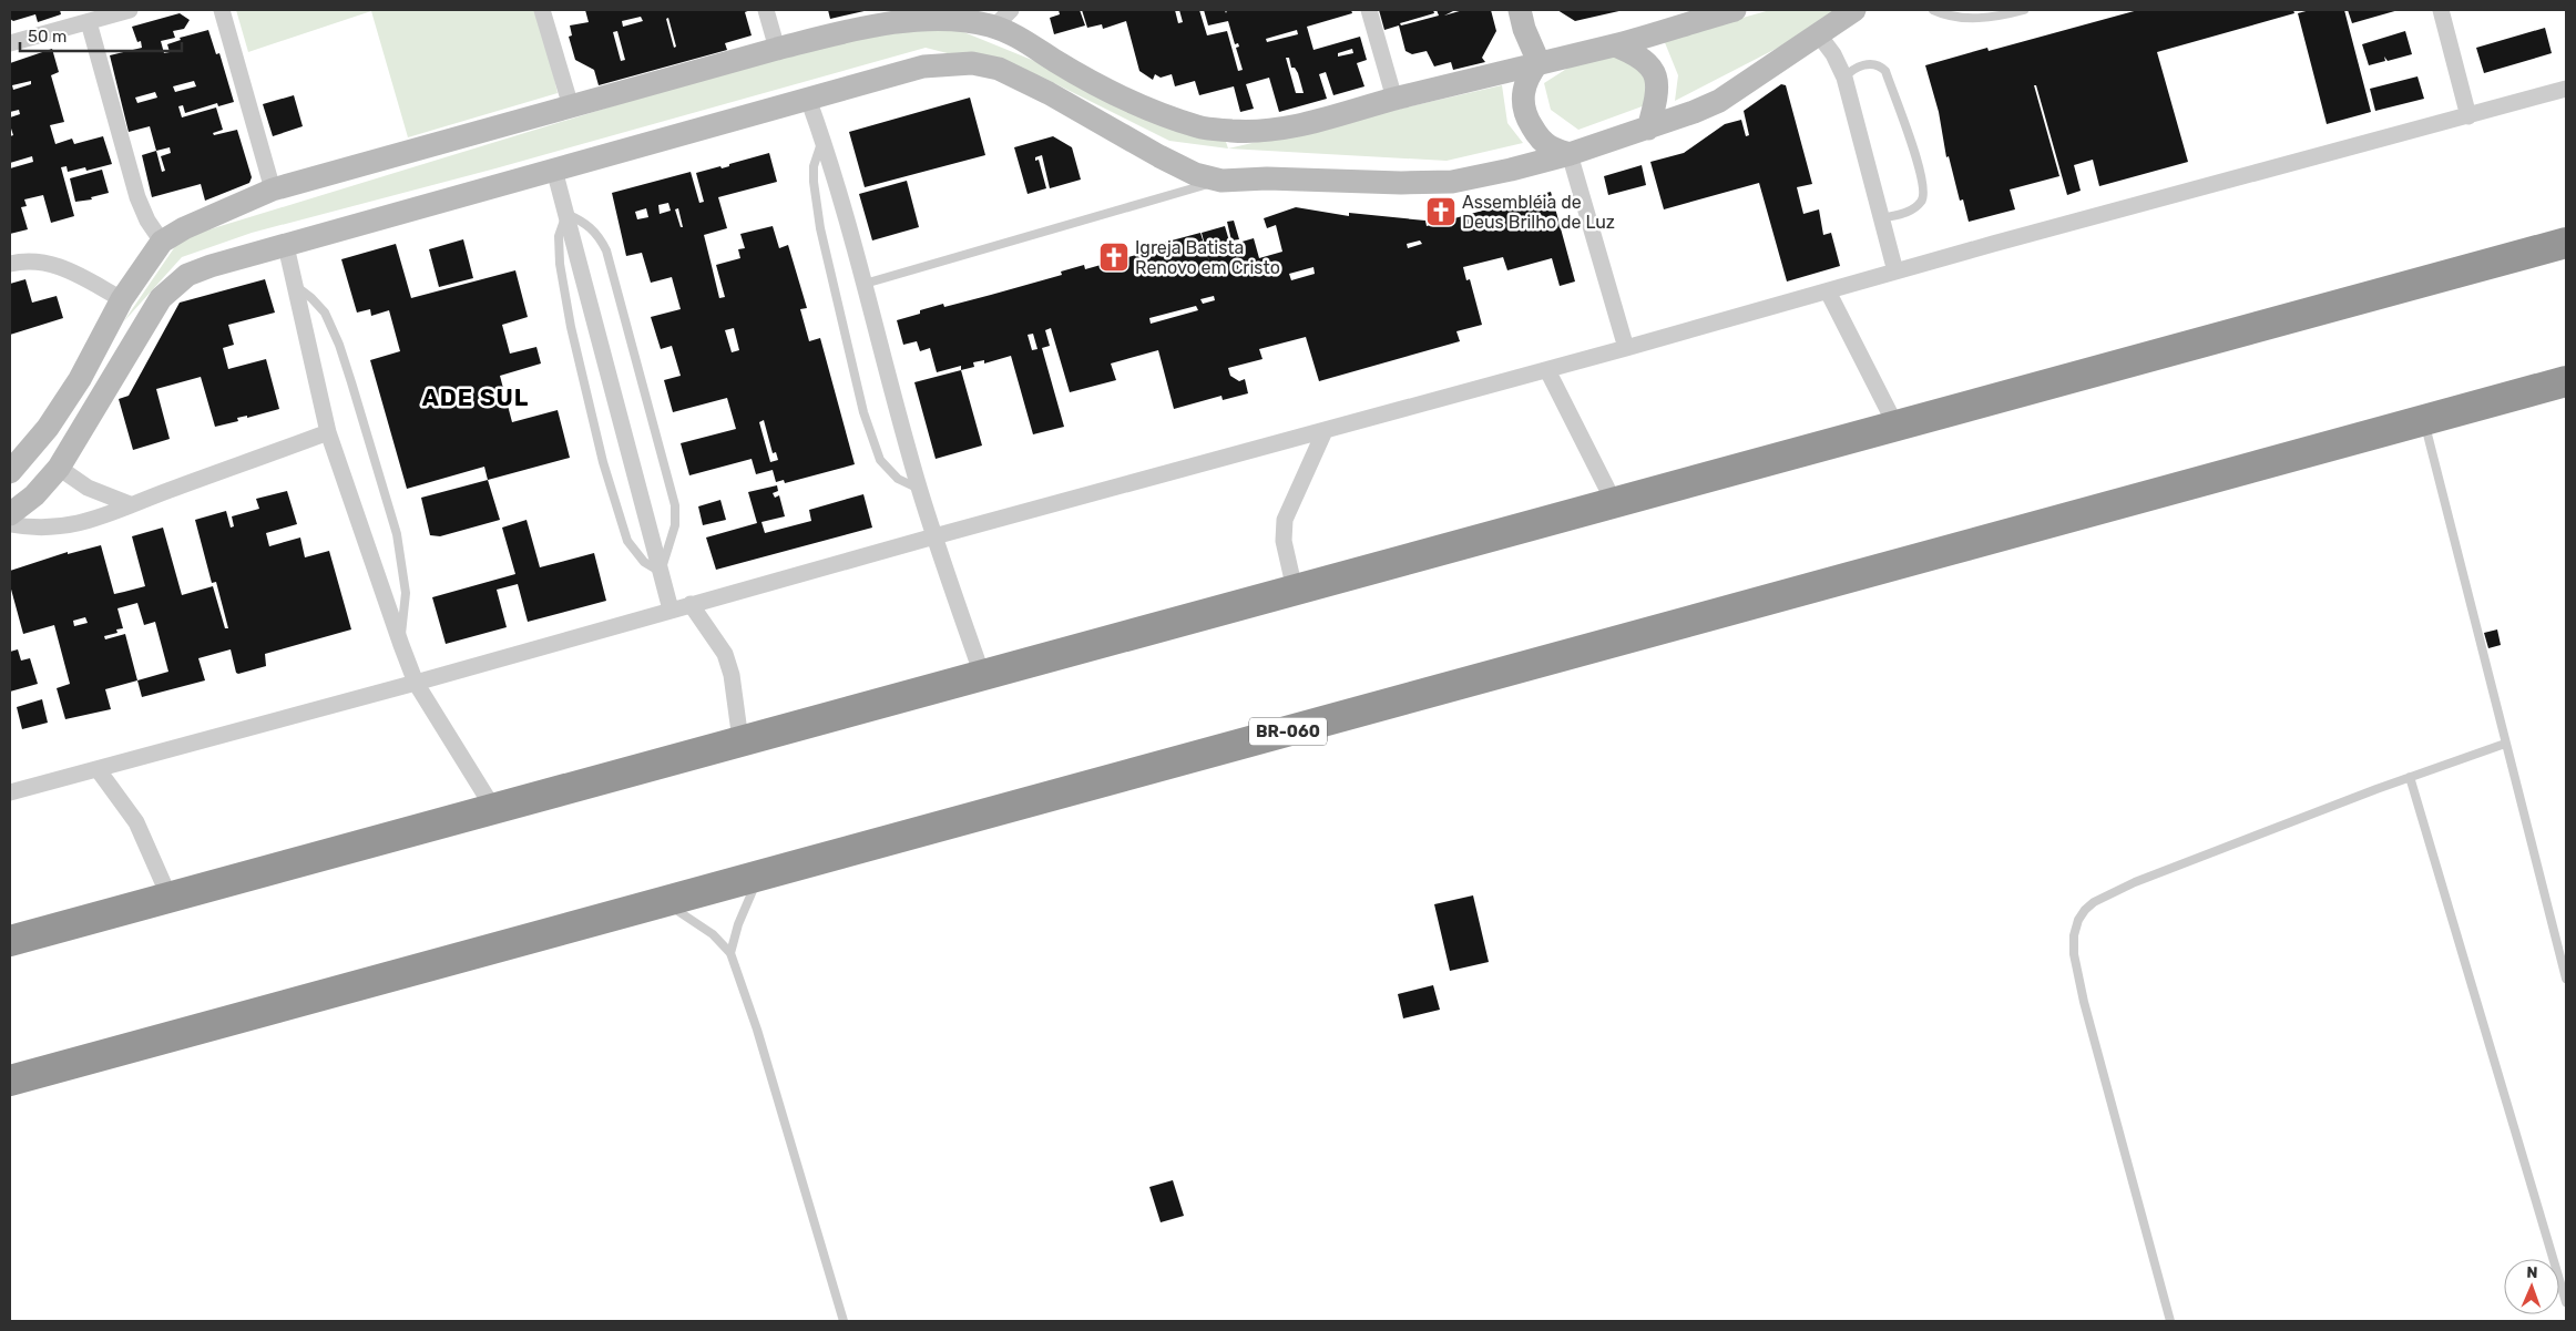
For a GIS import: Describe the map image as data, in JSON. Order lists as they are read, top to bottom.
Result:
{
  "streets": {
    "highway": ["BR-060"]
  },
  "districts": ["ADE SUL"],
  "places": {
    "church": ["Assembléia de Deus Brilho de Luz", "Igreja Batista Renovo em Cristo"]
  },
  "scale_bar": "50 m",
  "north": "top"
}
